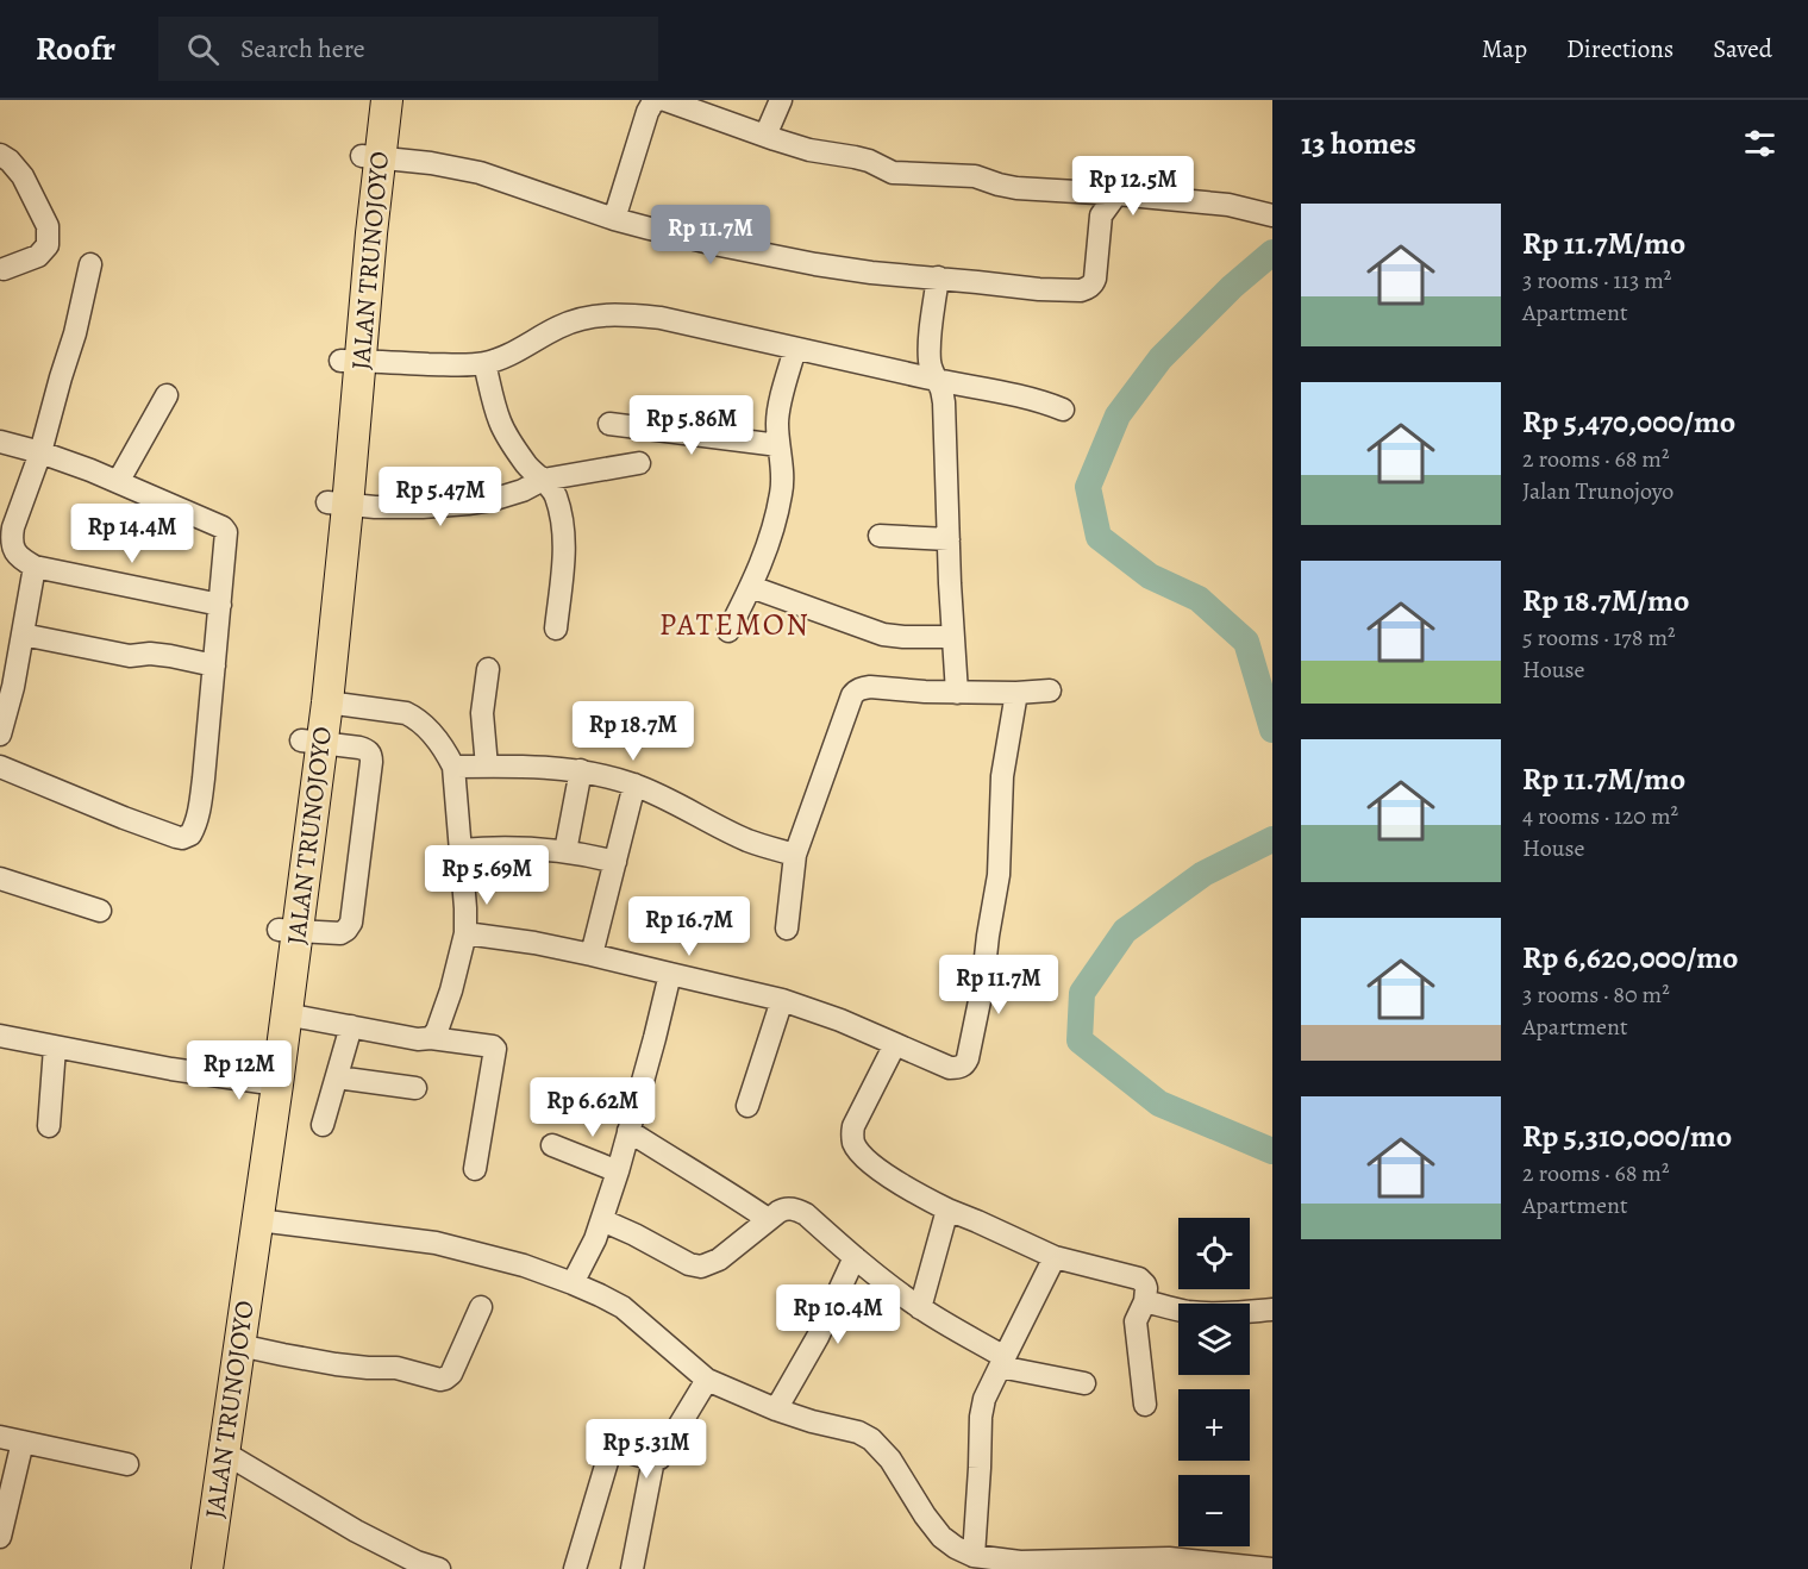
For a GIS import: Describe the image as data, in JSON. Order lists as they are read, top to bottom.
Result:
{
  "streets": {
    "highway": ["JALAN TRUNOJOYO"]
  },
  "districts": ["PATEMON"],
  "page": {
    "header": "Roofr",
    "search": "Search here",
    "nav": ["Map", "Directions", "Saved"],
    "heading": "13 homes",
    "price": [
      "Rp 12.5M",
      "Rp 11.7M",
      "Rp 5.86M",
      "Rp 5.47M",
      "Rp 14.4M",
      "Rp 18.7M",
      "Rp 5.69M",
      "Rp 16.7M",
      "Rp 11.7M",
      "Rp 12M",
      "Rp 6.62M",
      "Rp 10.4M",
      "Rp 5.31M"
    ],
    "list": [
      {
        "name": "Rp 11.7M/mo",
        "note": "3 rooms · 113 m² · Apartment"
      },
      {
        "name": "Rp 5,470,000/mo",
        "note": "2 rooms · 68 m² · Jalan Trunojoyo"
      },
      {
        "name": "Rp 18.7M/mo",
        "note": "5 rooms · 178 m² · House"
      },
      {
        "name": "Rp 11.7M/mo",
        "note": "4 rooms · 120 m² · House"
      },
      {
        "name": "Rp 6,620,000/mo",
        "note": "3 rooms · 80 m² · Apartment"
      },
      {
        "name": "Rp 5,310,000/mo",
        "note": "2 rooms · 68 m² · Apartment"
      }
    ],
    "map_buttons": ["+", "−"]
  }
}
